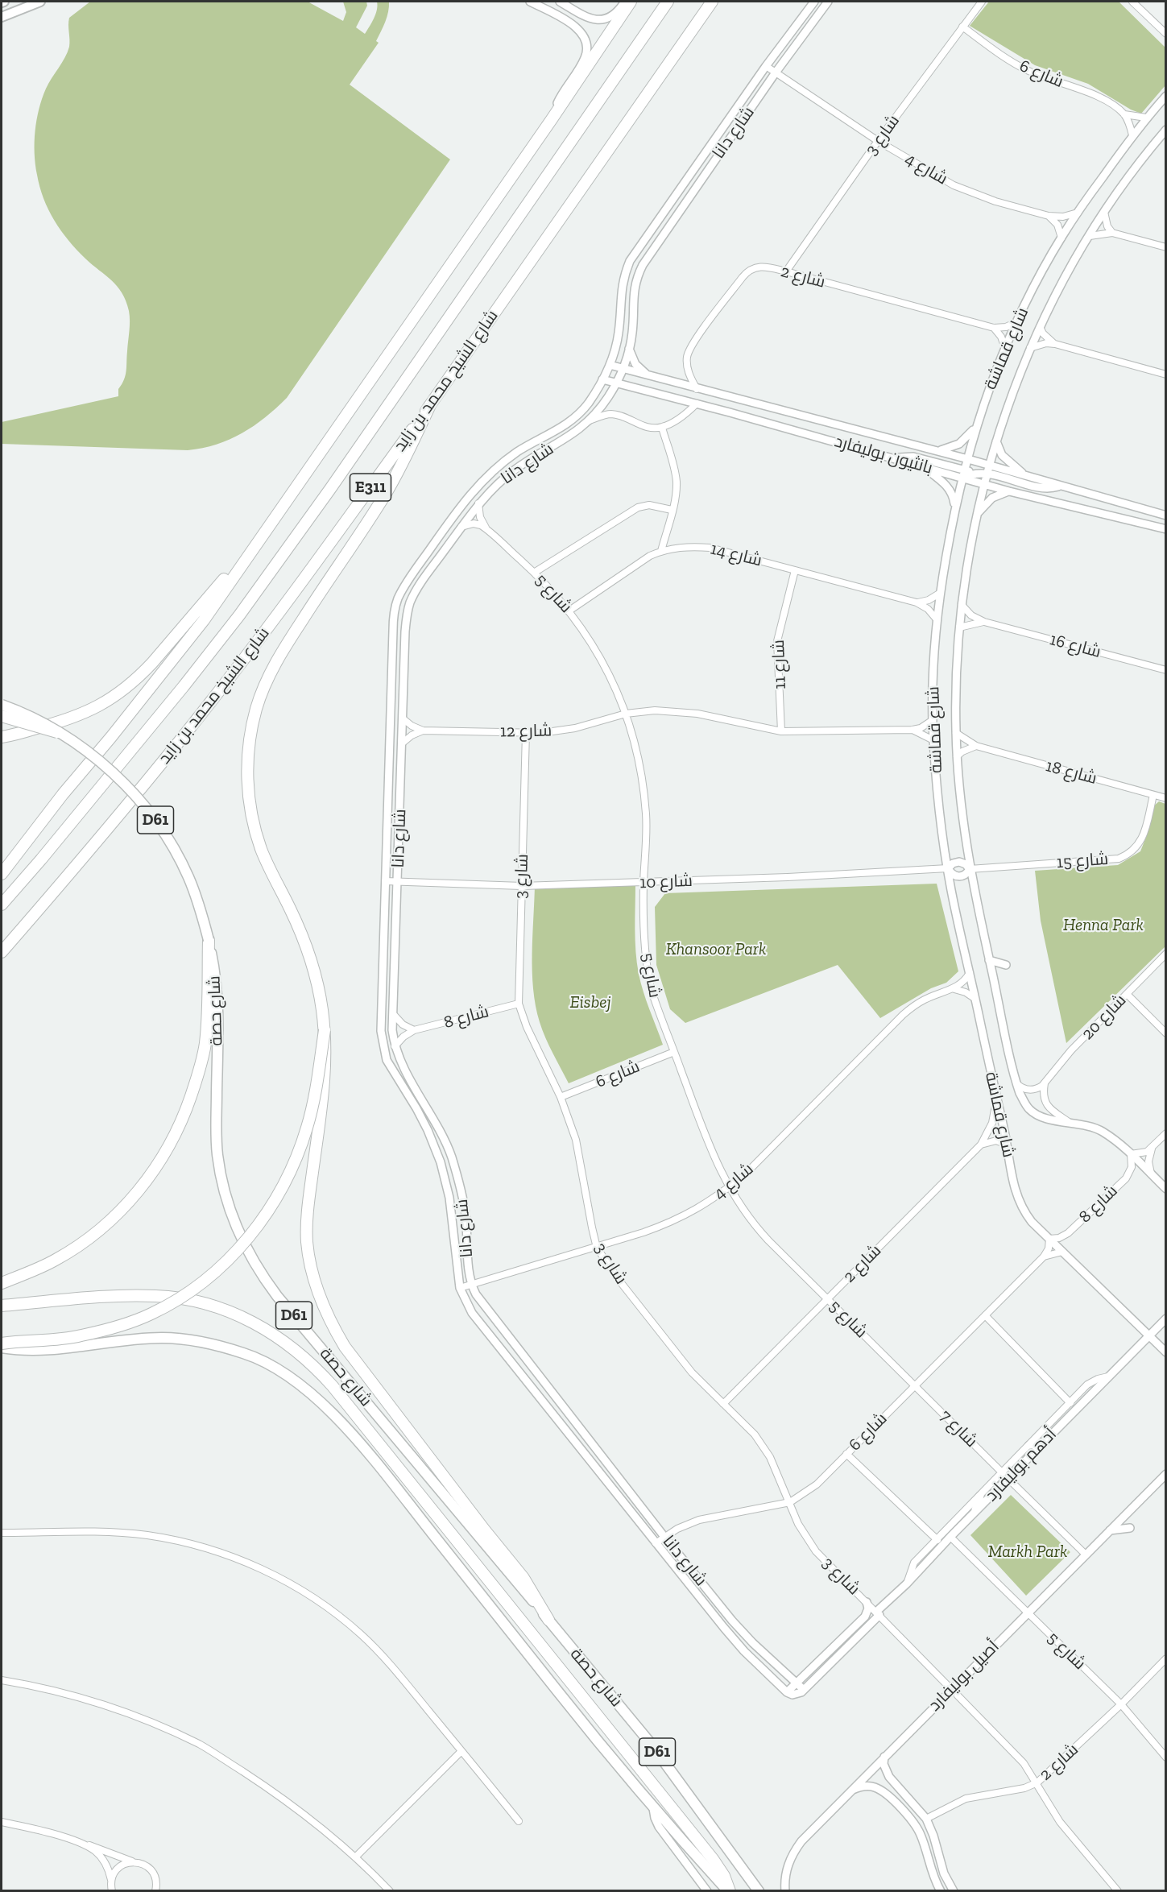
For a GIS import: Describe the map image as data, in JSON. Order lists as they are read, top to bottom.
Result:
{
  "streets": {
    "highway": ["شارع الشيخ محمد بن زايد", "E311"],
    "main road": ["D61", "شارع حصة"],
    "street": [
      "شارع 6",
      "شارع دانا",
      "شارع 3",
      "شارع 4",
      "شارع 2",
      "شارع قماشة",
      "بانثيون بوليفارد",
      "شارع 14",
      "شارع 5",
      "شارع 16",
      "شارع 11",
      "شارع 12",
      "شارع 18",
      "شارع 15",
      "شارع 10",
      "شارع 8",
      "شارع 20",
      "شارع 7",
      "أدهم بوليفارد",
      "أصيل بوليفارد"
    ]
  },
  "crossings": [
    ["شارع 6", "شارع دانا"],
    ["شارع 6", "شارع 3"],
    ["شارع 6", "شارع قماشة"],
    ["شارع 6", "شارع 5"],
    ["شارع 6", "شارع 8"],
    ["شارع 6", "شارع 7"],
    ["شارع دانا", "شارع 4"],
    ["شارع دانا", "بانثيون بوليفارد"],
    ["شارع دانا", "شارع 5"],
    ["شارع دانا", "شارع 12"],
    ["شارع دانا", "شارع 10"],
    ["شارع دانا", "شارع 8"],
    ["شارع دانا", "أدهم بوليفارد"],
    ["شارع 3", "شارع 4"],
    ["شارع 3", "شارع 2"],
    ["شارع 3", "شارع 12"],
    ["شارع 3", "شارع 10"],
    ["شارع 3", "شارع 8"],
    ["شارع 3", "أدهم بوليفارد"],
    ["شارع 3", "أصيل بوليفارد"],
    ["شارع 4", "شارع قماشة"],
    ["شارع 4", "شارع 5"],
    ["شارع 2", "شارع قماشة"],
    ["شارع 2", "بانثيون بوليفارد"],
    ["شارع 2", "شارع 5"],
    ["شارع قماشة", "بانثيون بوليفارد"],
    ["شارع قماشة", "شارع 14"],
    ["شارع قماشة", "شارع 16"],
    ["شارع قماشة", "شارع 18"],
    ["شارع قماشة", "شارع 15"],
    ["شارع قماشة", "شارع 10"],
    ["شارع قماشة", "شارع 8"],
    ["شارع قماشة", "أدهم بوليفارد"],
    ["شارع 14", "شارع 5"],
    ["شارع 14", "شارع 11"],
    ["شارع 5", "شارع 12"],
    ["شارع 5", "شارع 10"],
    ["شارع 5", "شارع 7"],
    ["شارع 5", "أدهم بوليفارد"],
    ["شارع 5", "أصيل بوليفارد"],
    ["شارع 11", "شارع 12"],
    ["شارع 18", "شارع 15"],
    ["شارع 15", "شارع 10"],
    ["شارع 7", "أدهم بوليفارد"],
    ["شارع 7", "أصيل بوليفارد"]
  ],
  "parks": [
    "Henna Park",
    "Khansoor Park",
    "Eisbej",
    "Markh Park"
  ]
}
